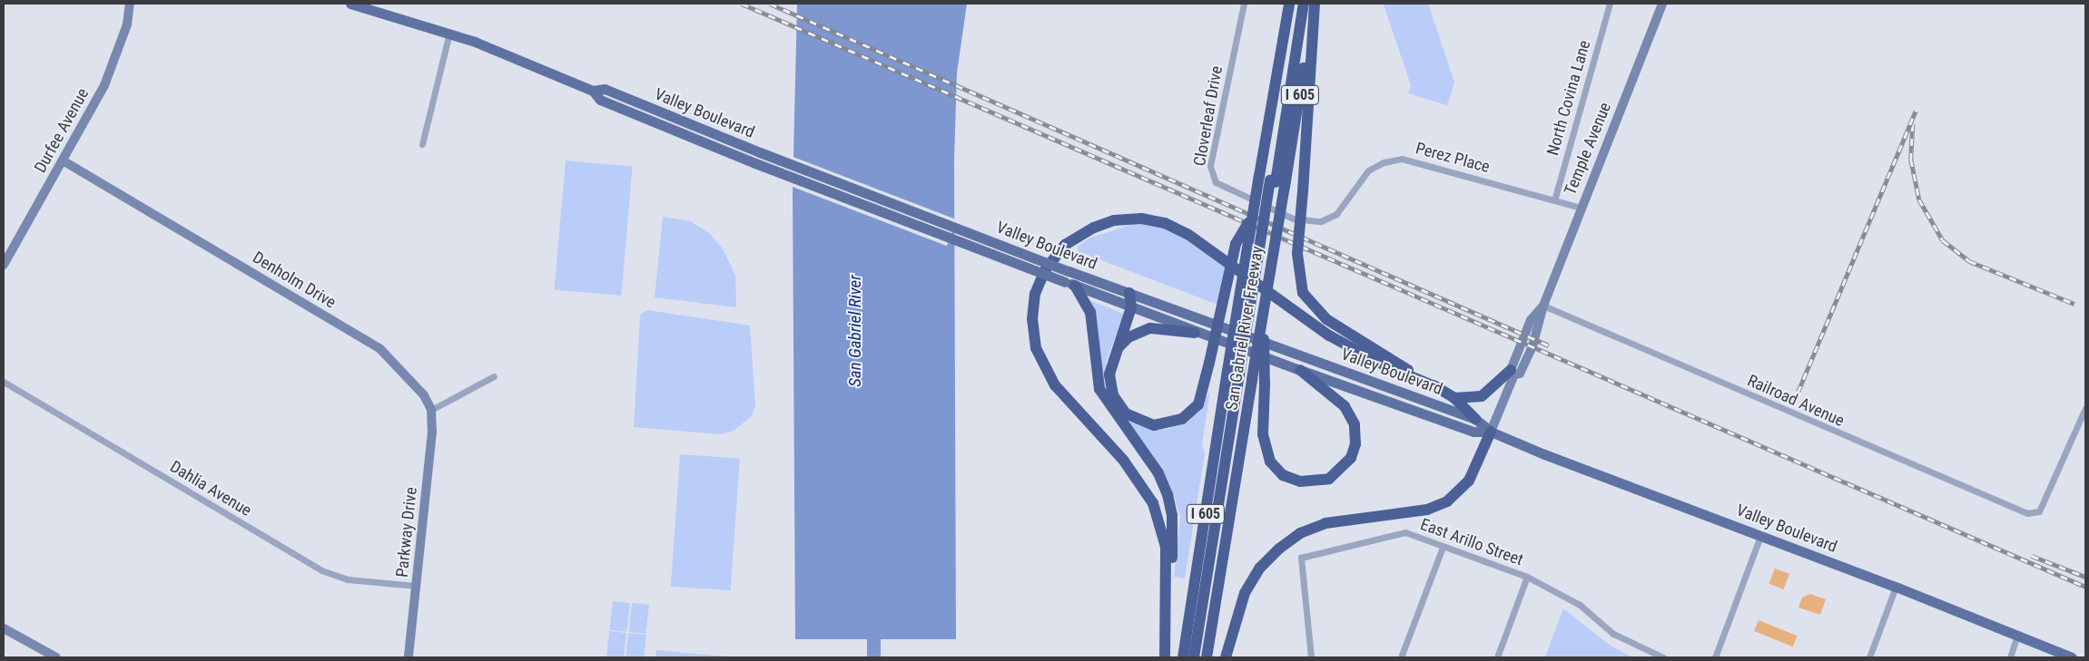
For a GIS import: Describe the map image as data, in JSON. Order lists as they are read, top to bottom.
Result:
{
  "streets": {
    "highway": ["I 605", "San Gabriel River Freeway"],
    "main road": ["Valley Boulevard"],
    "street": [
      "North Covina Lane",
      "Cloverleaf Drive",
      "Durfee Avenue",
      "Temple Avenue",
      "Perez Place",
      "Denholm Drive",
      "Railroad Avenue",
      "Dahlia Avenue",
      "Parkway Drive",
      "East Arillo Street"
    ]
  },
  "crossings": [
    ["North Covina Lane", "Perez Place"],
    ["Valley Boulevard", "Temple Avenue"],
    ["Cloverleaf Drive", "Perez Place"],
    ["Durfee Avenue", "Denholm Drive"],
    ["Temple Avenue", "Perez Place"],
    ["Temple Avenue", "Railroad Avenue"],
    ["Denholm Drive", "Parkway Drive"],
    ["Dahlia Avenue", "Parkway Drive"]
  ],
  "water": ["San Gabriel River"]
}
